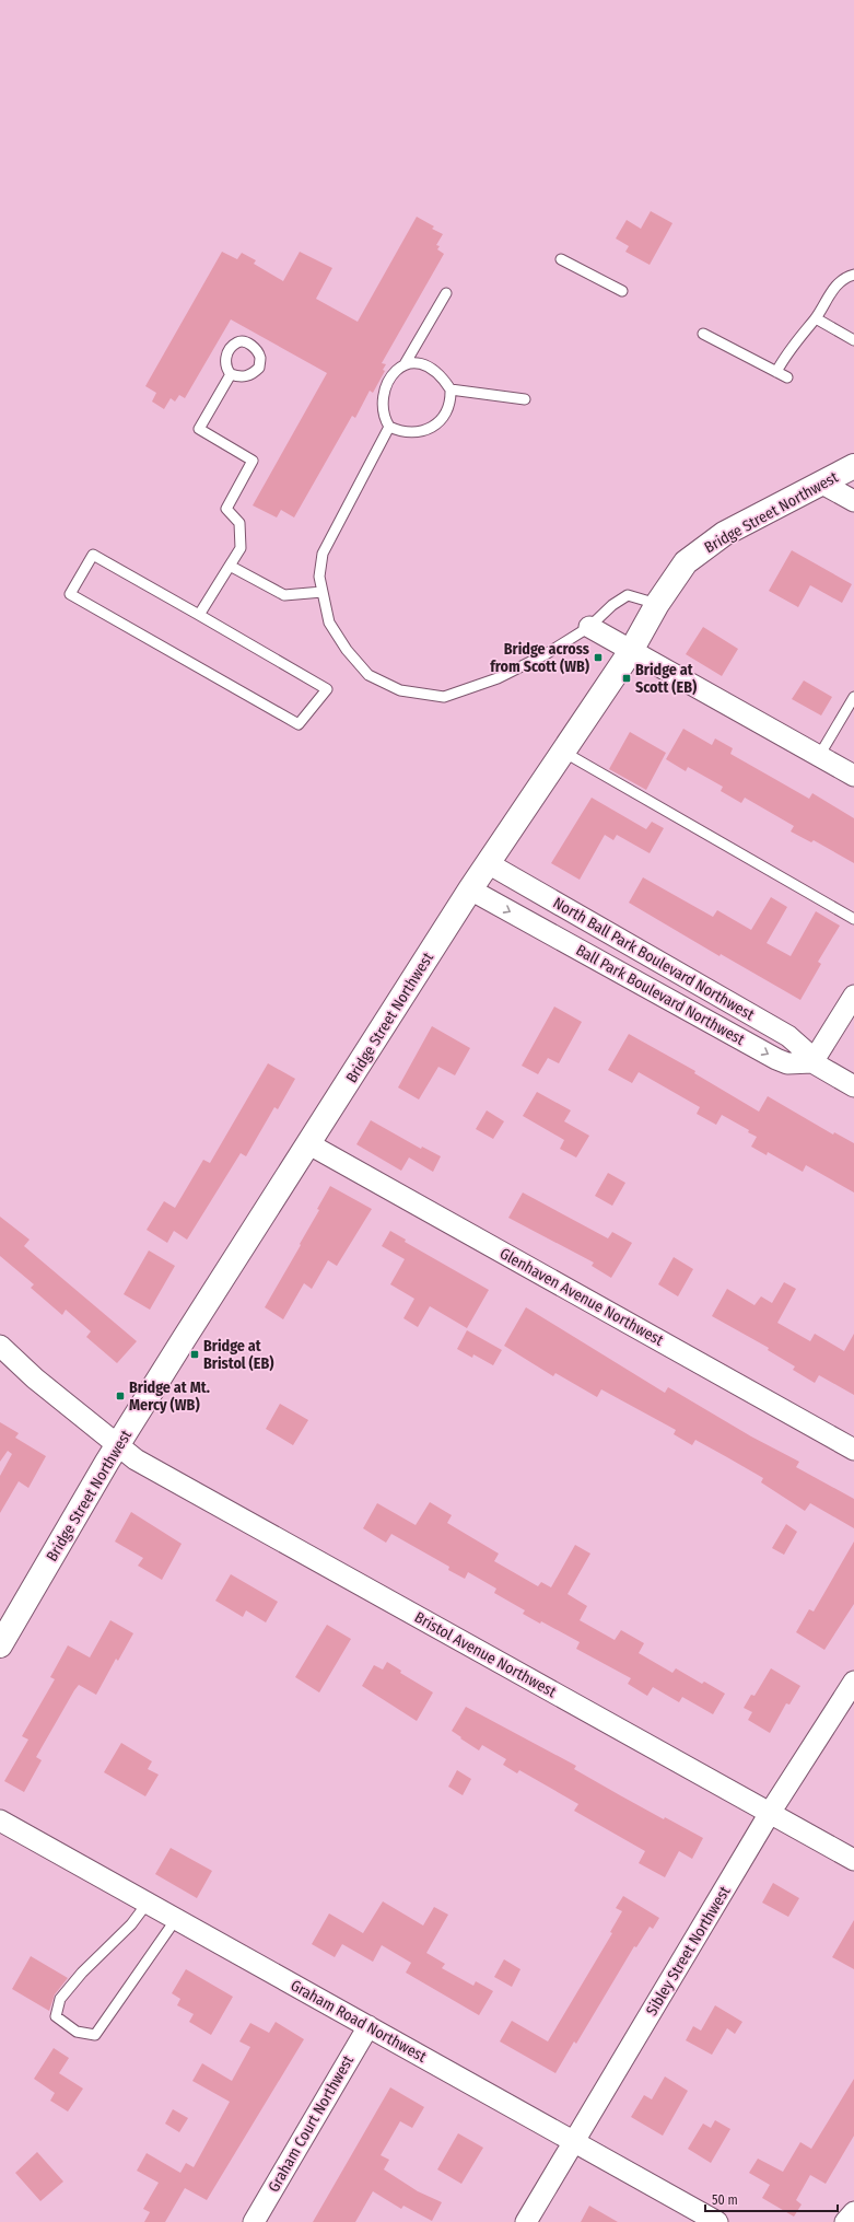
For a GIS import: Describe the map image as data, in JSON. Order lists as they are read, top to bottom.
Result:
{
  "streets": {
    "main road": ["Bridge Street Northwest"],
    "street": [
      "North Ball Park Boulevard Northwest",
      "Ball Park Boulevard Northwest",
      "Glenhaven Avenue Northwest",
      "Bristol Avenue Northwest",
      "Sibley Street Northwest",
      "Graham Road Northwest",
      "Graham Court Northwest"
    ]
  },
  "crossings": [
    ["Bridge Street Northwest", "North Ball Park Boulevard Northwest"],
    ["Bridge Street Northwest", "Ball Park Boulevard Northwest"],
    ["Bridge Street Northwest", "Glenhaven Avenue Northwest"],
    ["Bridge Street Northwest", "Bristol Avenue Northwest"],
    ["North Ball Park Boulevard Northwest", "Ball Park Boulevard Northwest"],
    ["Bristol Avenue Northwest", "Sibley Street Northwest"],
    ["Sibley Street Northwest", "Graham Road Northwest"],
    ["Graham Road Northwest", "Graham Court Northwest"]
  ],
  "one_way": ["Ball Park Boulevard Northwest"],
  "places": {
    "transit": [
      "Bridge across from Scott (WB)",
      "Bridge at Scott (EB)",
      "Bridge at Bristol (EB)",
      "Bridge at Mt. Mercy (WB)"
    ]
  },
  "scale_bar": "50 m"
}
